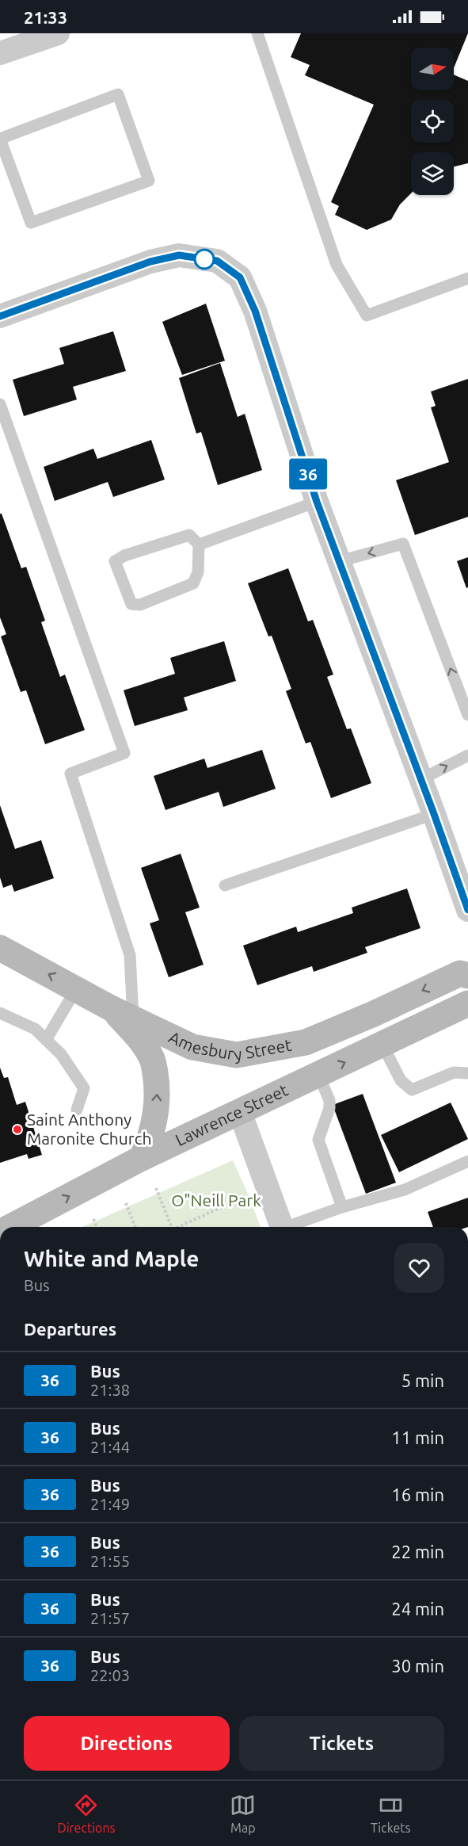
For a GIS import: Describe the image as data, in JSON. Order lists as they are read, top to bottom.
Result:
{
  "streets": {
    "main road": ["Amesbury Street", "Lawrence Street"]
  },
  "one_way": ["Amesbury Street", "Lawrence Street"],
  "parks": ["O\"Neill Park"],
  "places": ["Saint Anthony Maronite Church"],
  "lines": ["bus line 36"],
  "north": "right",
  "page": {
    "status": "21:33",
    "on_map": "36",
    "heading": [
      ["White and Maple", "Bus"],
      "Departures"
    ],
    "list": [
      {
        "mark": "36",
        "name": "Bus",
        "note": "21:38",
        "value": "5 min"
      },
      {
        "mark": "36",
        "name": "Bus",
        "note": "21:44",
        "value": "11 min"
      },
      {
        "mark": "36",
        "name": "Bus",
        "note": "21:49",
        "value": "16 min"
      },
      {
        "mark": "36",
        "name": "Bus",
        "note": "21:55",
        "value": "22 min"
      },
      {
        "mark": "36",
        "name": "Bus",
        "note": "21:57",
        "value": "24 min"
      },
      {
        "mark": "36",
        "name": "Bus",
        "note": "22:03",
        "value": "30 min"
      }
    ],
    "buttons": ["Directions", "Tickets"],
    "tabs": ["Directions", "Map", "Tickets"]
  }
}
